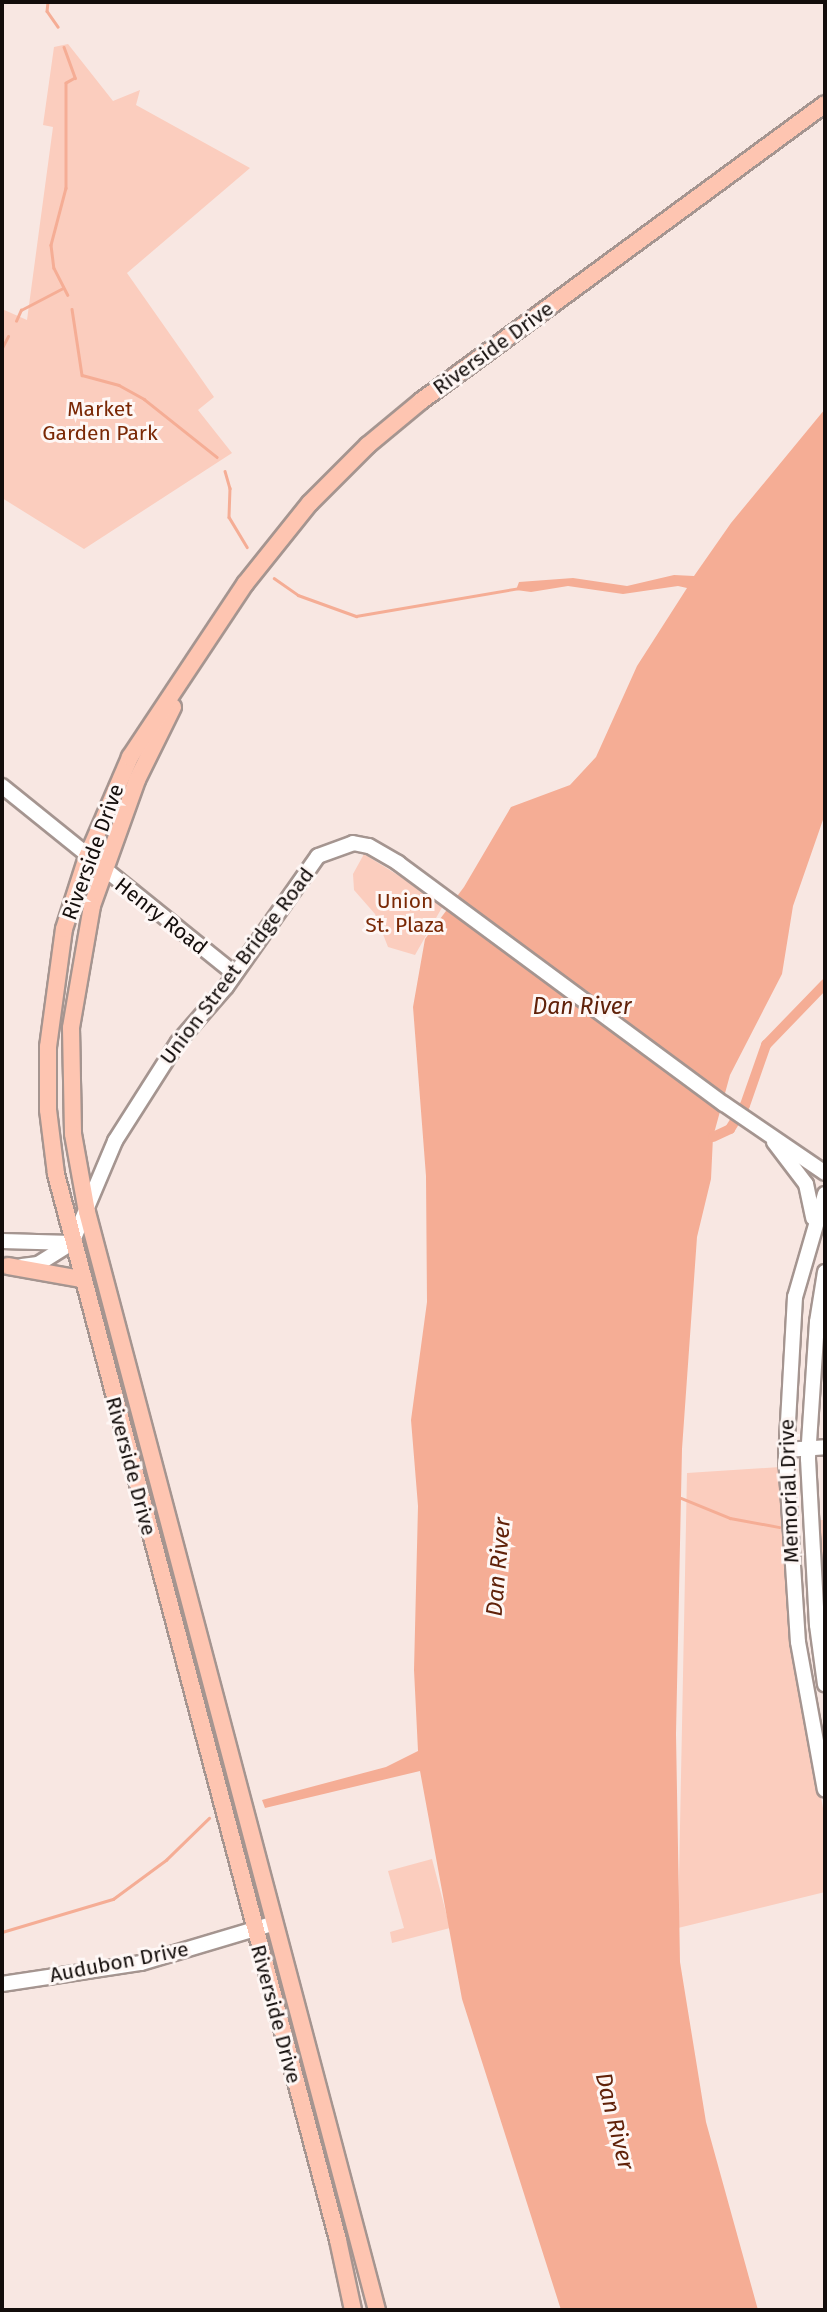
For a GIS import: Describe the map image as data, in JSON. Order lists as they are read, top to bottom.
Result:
{
  "streets": {
    "main road": [
      "Riverside Drive",
      "Henry Road",
      "Union Street Bridge Road",
      "Memorial Drive",
      "Audubon Drive"
    ]
  },
  "crossings": [
    ["Riverside Drive", "Henry Road"],
    ["Riverside Drive", "Union Street Bridge Road"],
    ["Riverside Drive", "Audubon Drive"],
    ["Henry Road", "Union Street Bridge Road"]
  ],
  "water": ["Dan River"],
  "parks": ["Market Garden Park", "Union St. Plaza"]
}
